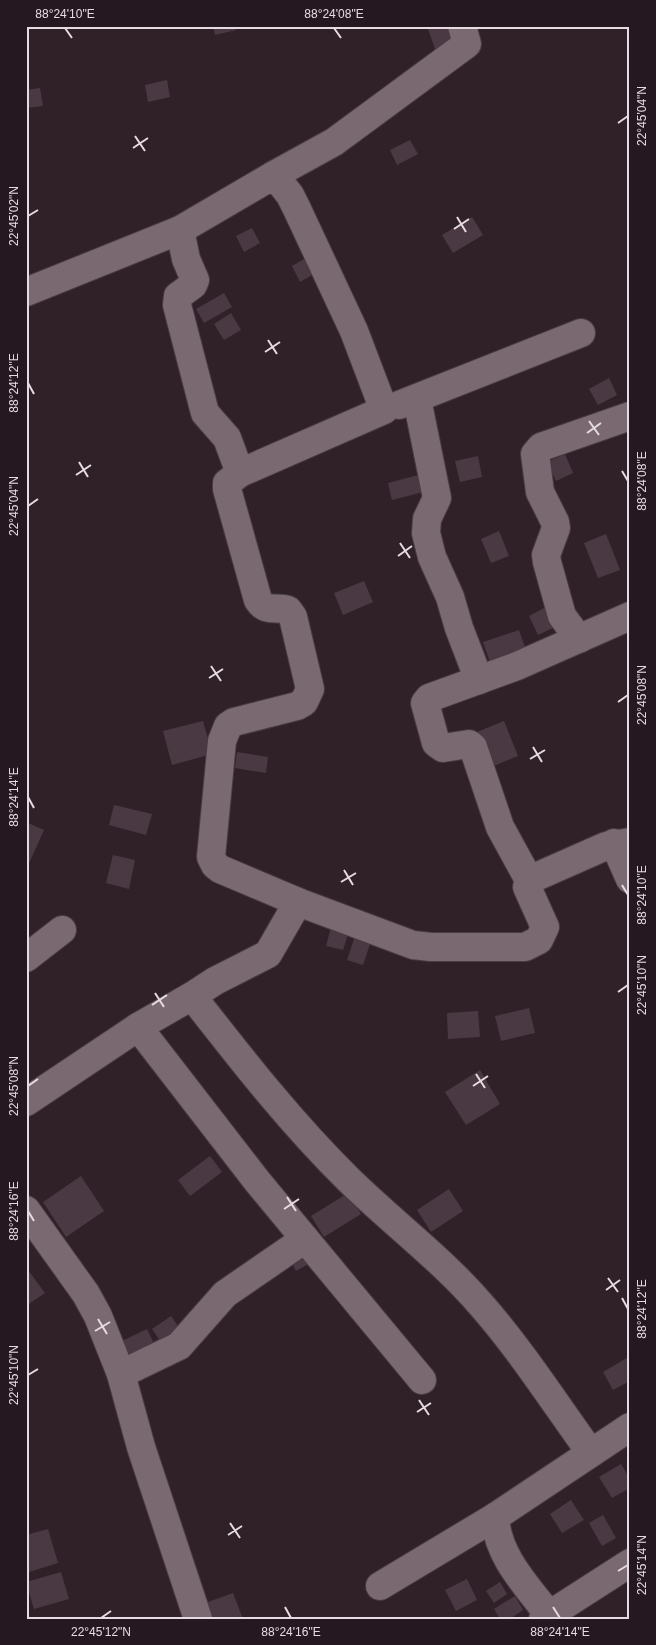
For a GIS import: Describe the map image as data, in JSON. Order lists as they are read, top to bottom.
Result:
{
  "coordinates": [
    "88°24'10\"E",
    "88°24'08\"E",
    "22°45'04\"N",
    "22°45'02\"N",
    "88°24'12\"E",
    "22°45'08\"N",
    "88°24'14\"E",
    "22°45'10\"N",
    "88°24'16\"E",
    "22°45'14\"N",
    "22°45'12\"N"
  ]
}
